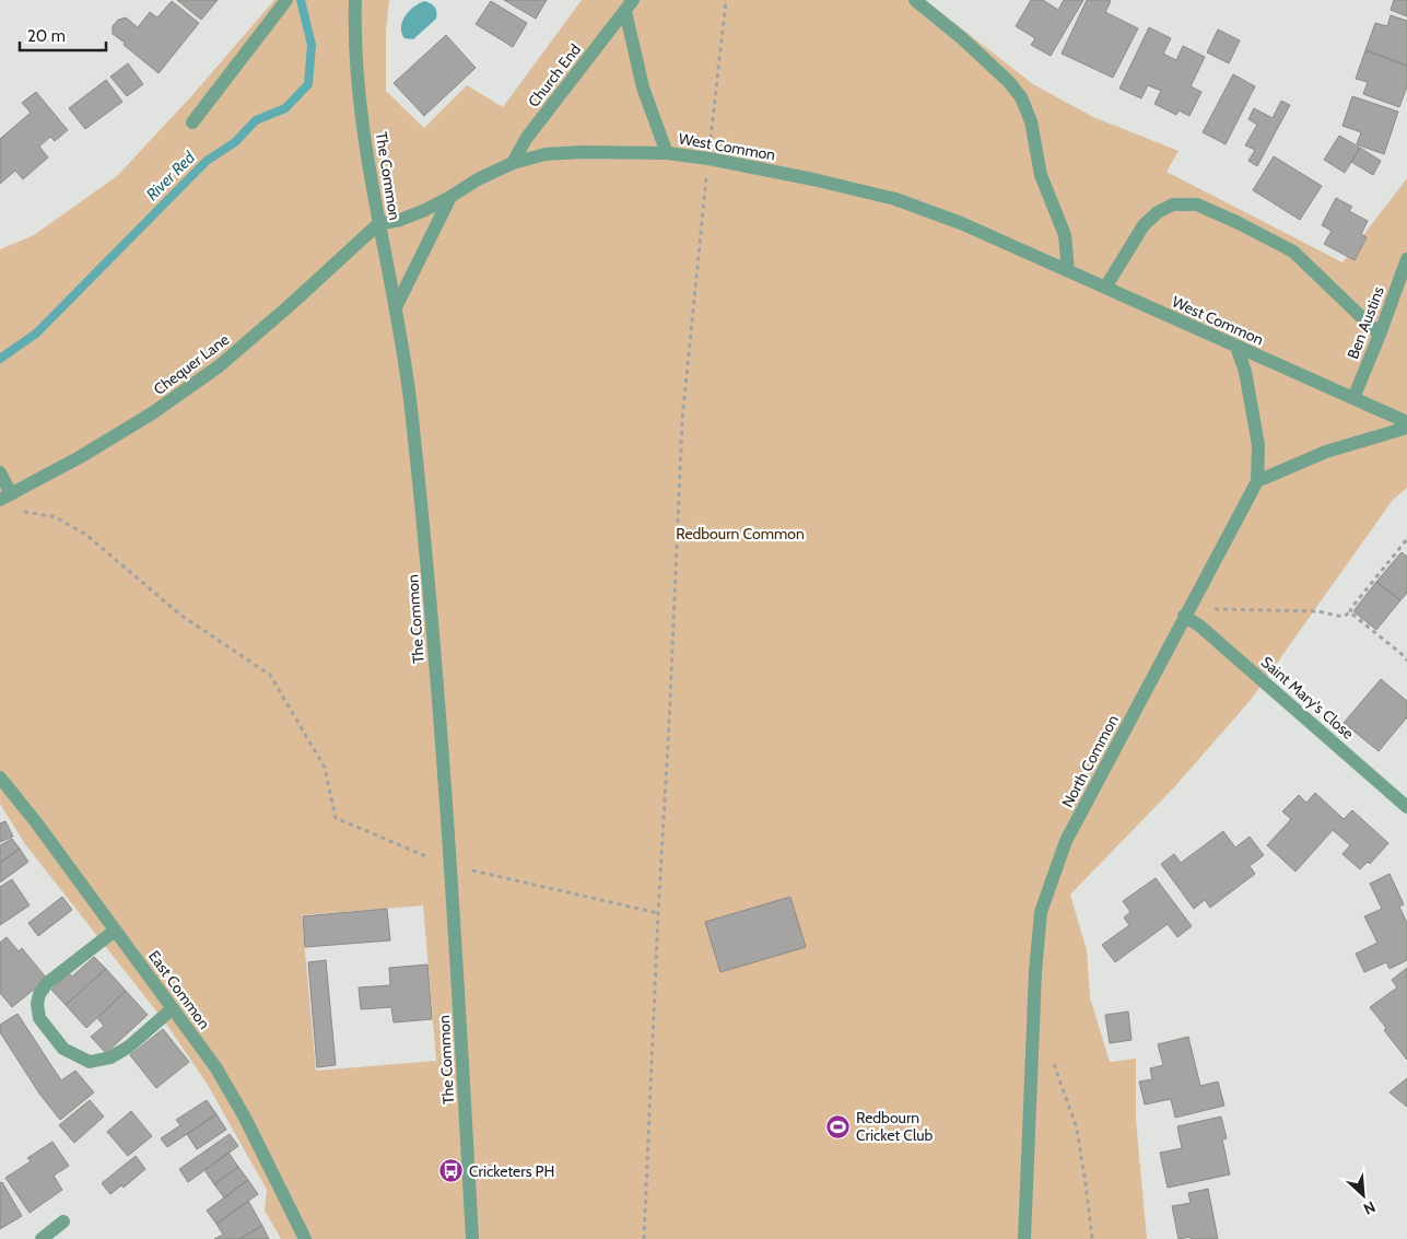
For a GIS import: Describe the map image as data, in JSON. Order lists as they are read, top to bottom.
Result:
{
  "streets": {
    "street": [
      "Church End",
      "West Common",
      "The Common",
      "Ben Austins",
      "Chequer Lane",
      "Saint Mary's Close",
      "North Common",
      "East Common"
    ]
  },
  "crossings": [
    ["Church End", "West Common"],
    ["West Common", "The Common"],
    ["West Common", "Ben Austins"],
    ["West Common", "Chequer Lane"],
    ["The Common", "Chequer Lane"],
    ["Saint Mary's Close", "North Common"]
  ],
  "water": ["River Red"],
  "parks": ["Redbourn Common"],
  "places": {
    "sports": ["Redbourn Cricket Club"],
    "bus stop": ["Cricketers PH"]
  },
  "scale_bar": "20 m",
  "north": "bottom right"
}
